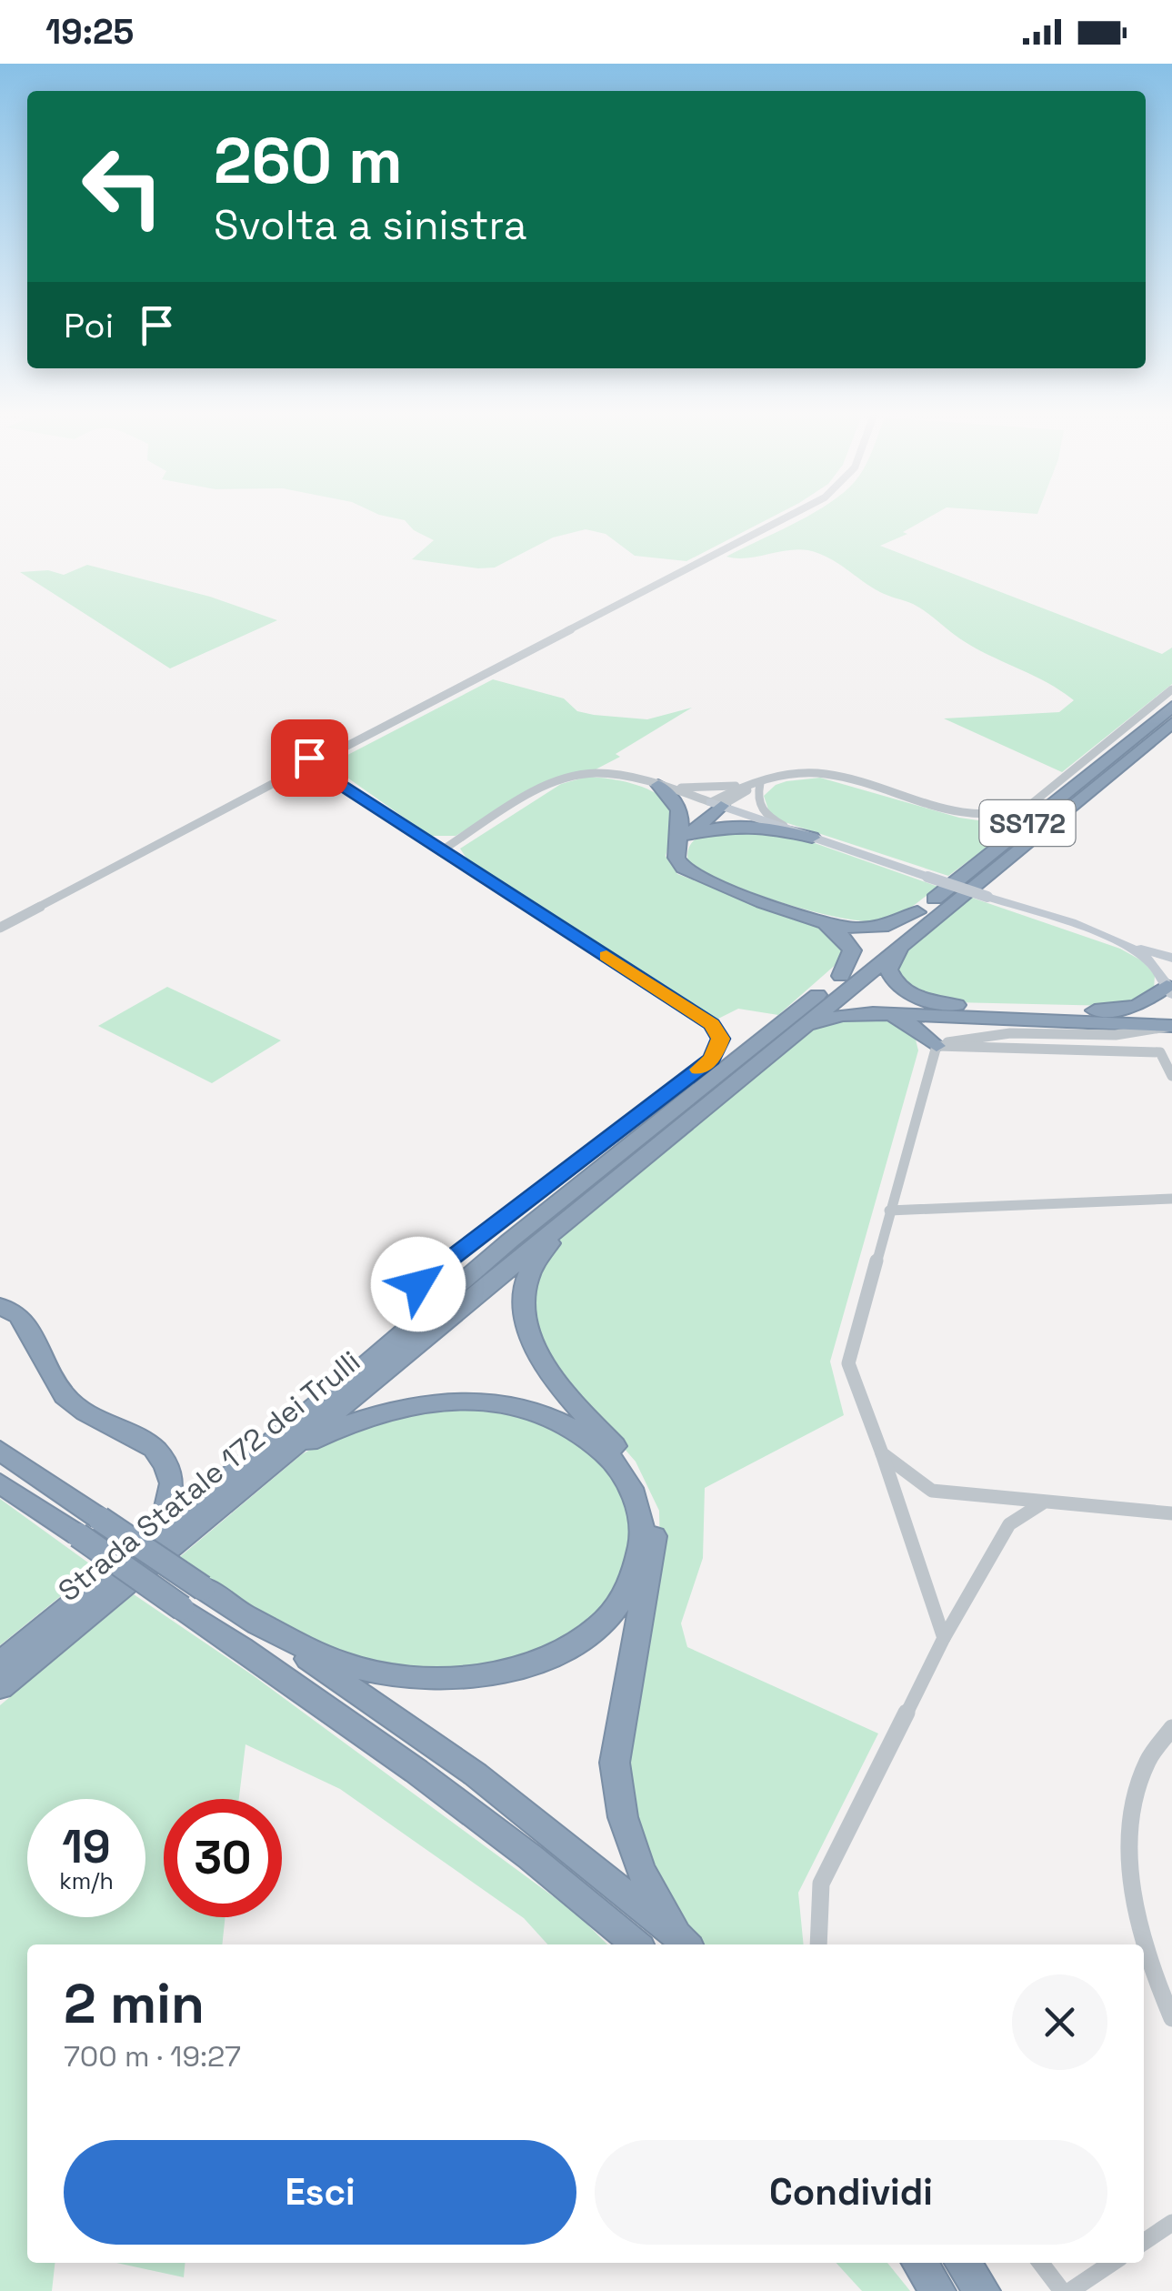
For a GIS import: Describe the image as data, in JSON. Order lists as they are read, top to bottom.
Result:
{
  "streets": {
    "highway": ["SS172", "Strada Statale 172 dei Trulli"]
  },
  "page": {
    "status": "19:25",
    "turn": ["260 m", "Svolta a sinistra"],
    "then": "Poi",
    "speed": "19 km/h",
    "limit": "30",
    "heading": ["2 min", "700 m · 19:27"],
    "buttons": ["Esci", "Condividi"]
  }
}
